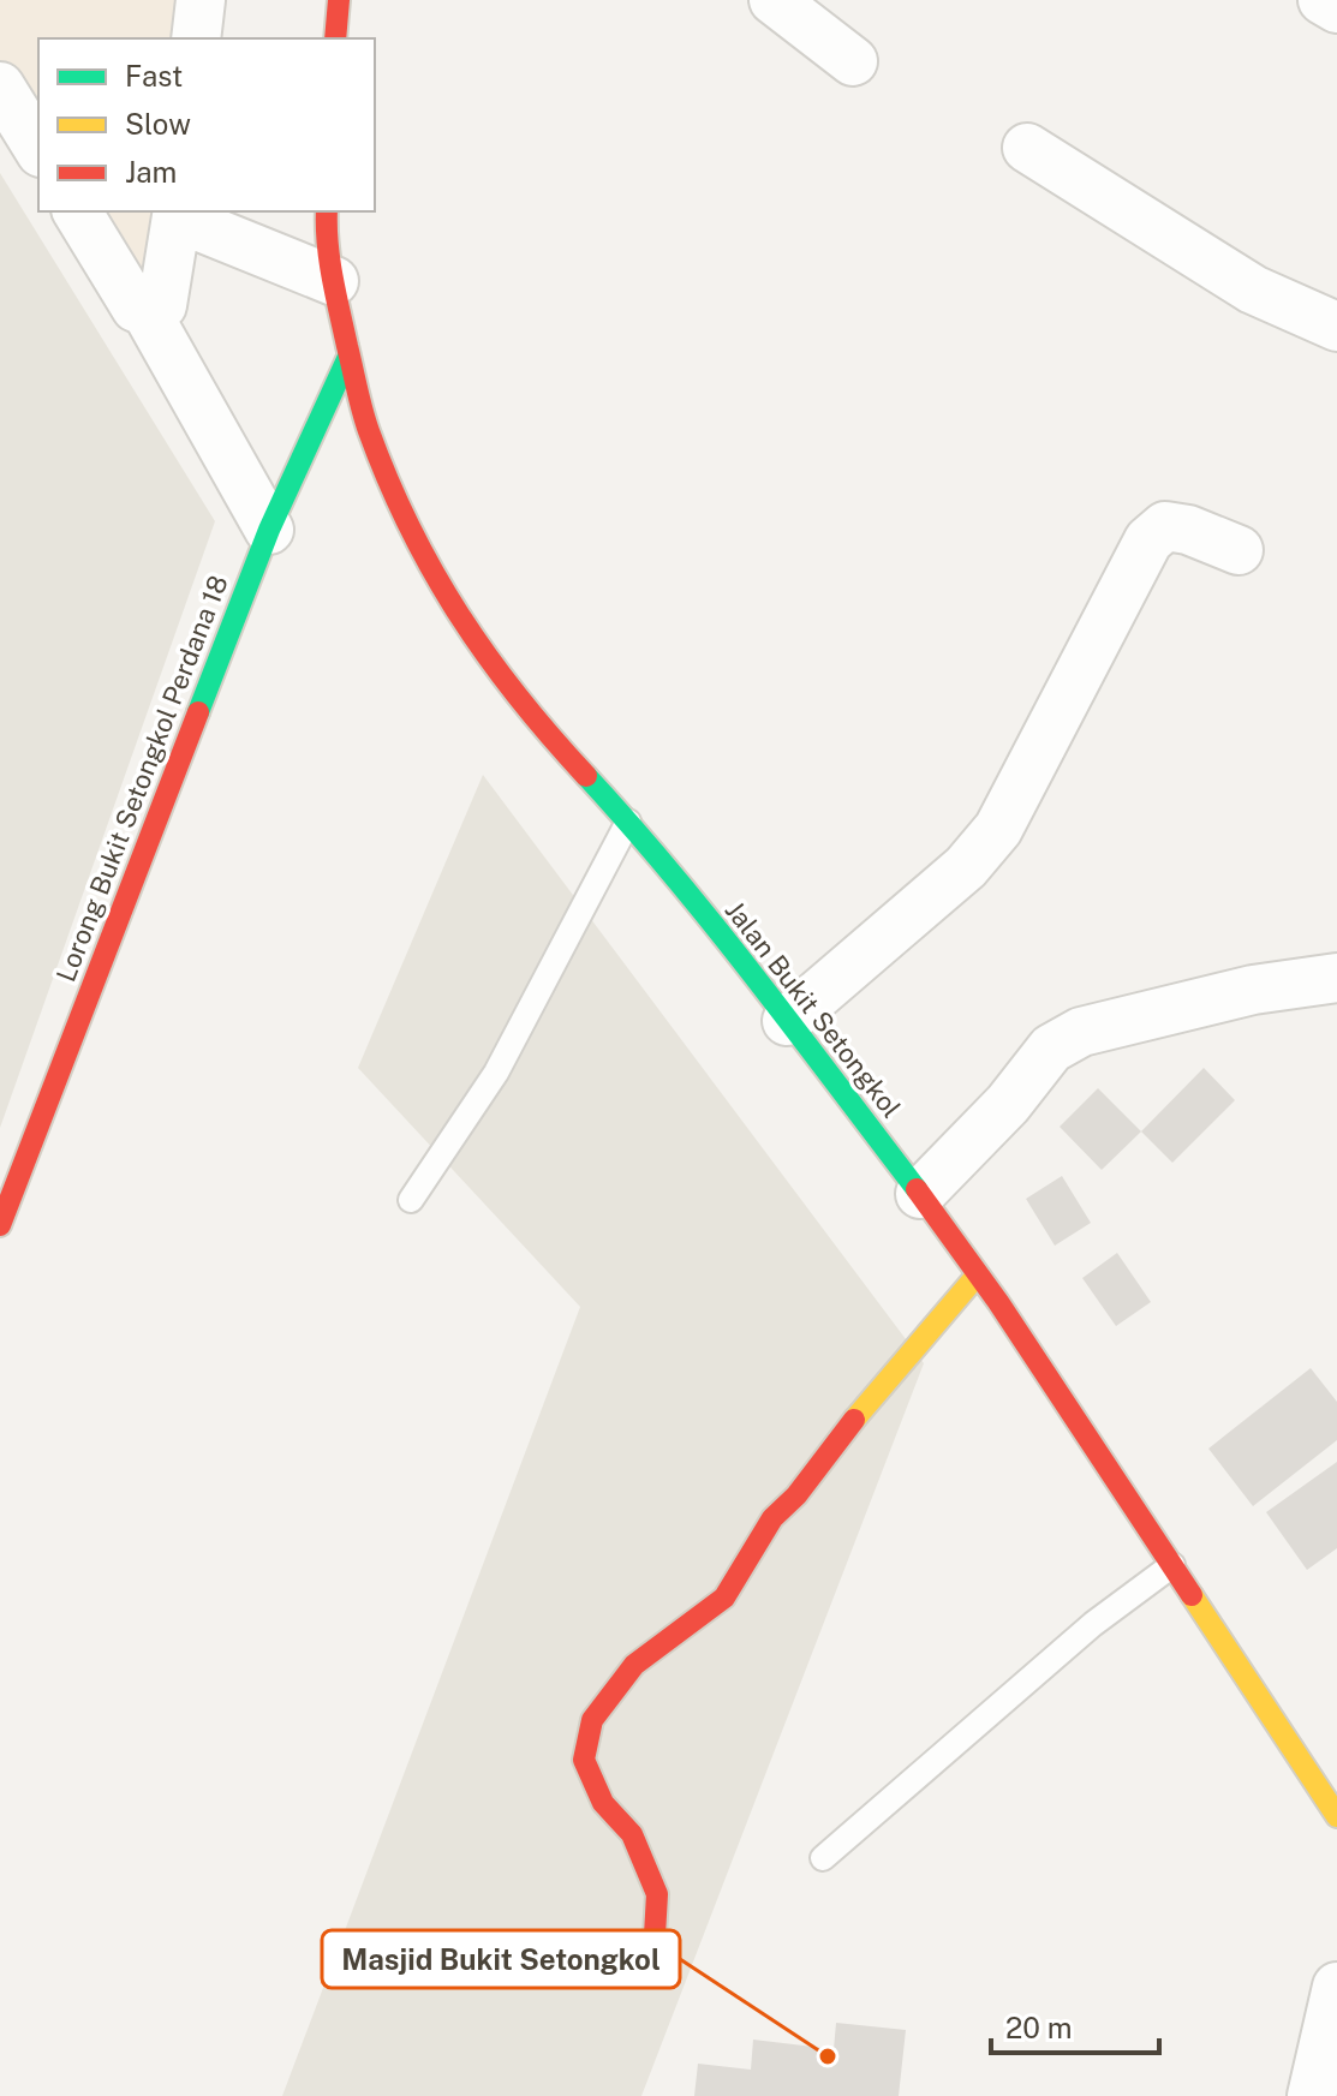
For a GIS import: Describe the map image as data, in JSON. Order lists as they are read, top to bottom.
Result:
{
  "streets": {
    "street": ["Lorong Bukit Setongkol Perdana 18", "Jalan Bukit Setongkol"]
  },
  "crossings": [
    ["Lorong Bukit Setongkol Perdana 18", "Jalan Bukit Setongkol"]
  ],
  "places": ["Masjid Bukit Setongkol"],
  "legend": ["Fast", "Slow", "Jam"],
  "scale_bar": "20 m"
}
